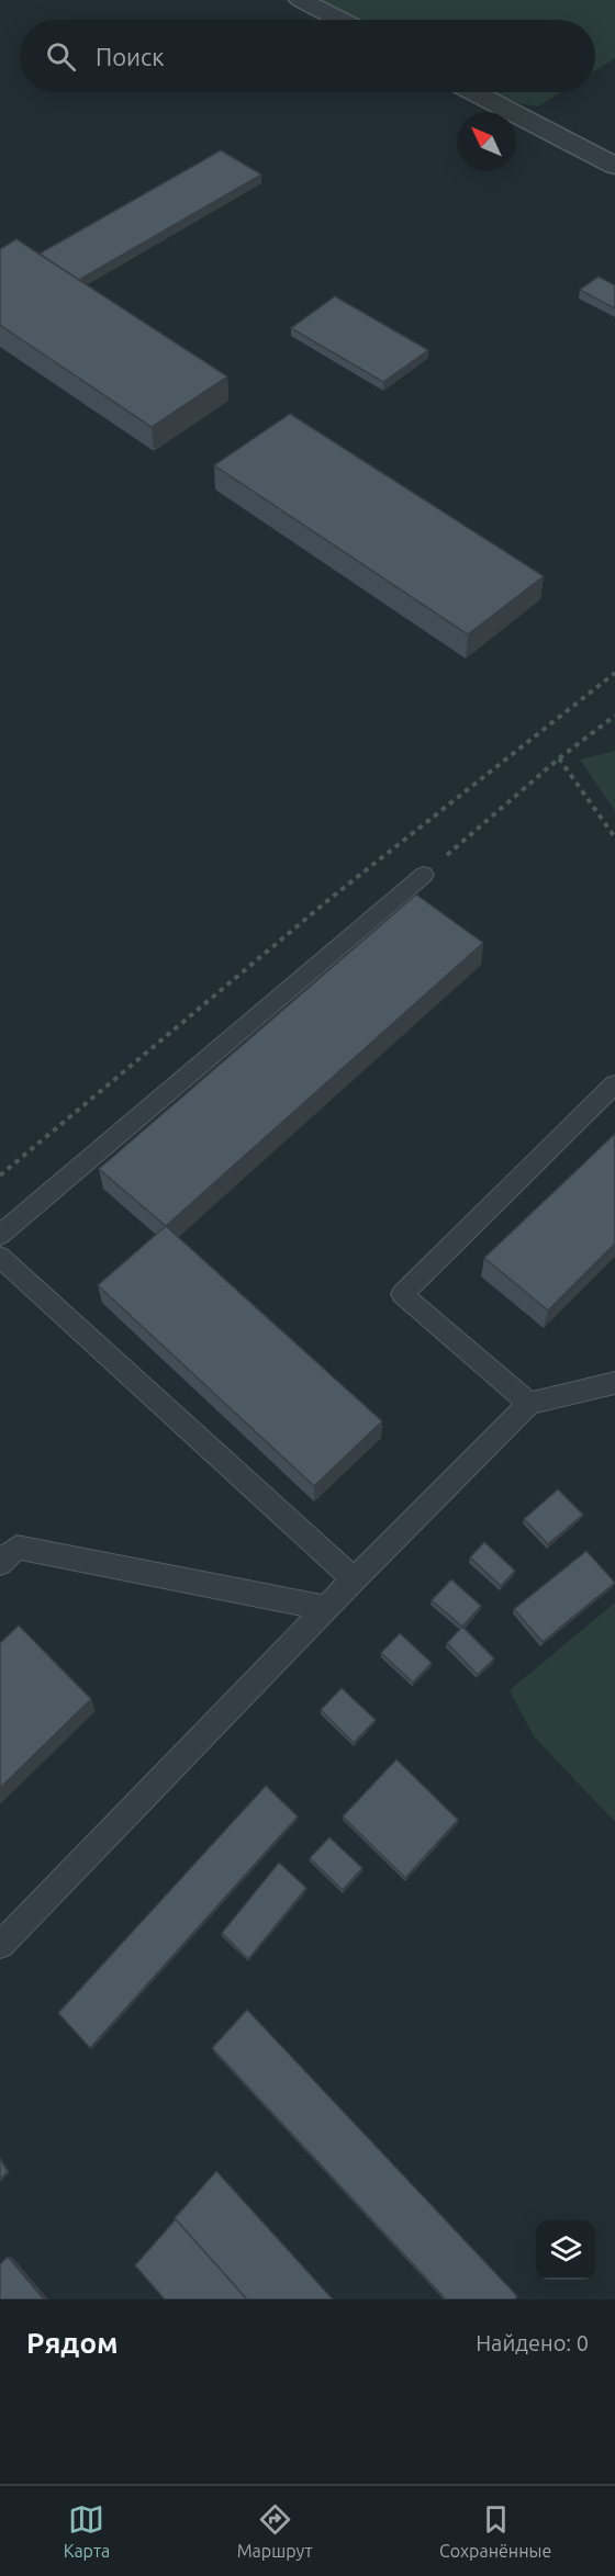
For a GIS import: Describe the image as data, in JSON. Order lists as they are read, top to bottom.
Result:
{
  "north": "top left",
  "page": {
    "search": "Поиск",
    "heading": ["Рядом", "Найдено: 0"],
    "nav": ["Карта", "Маршрут", "Сохранённые"]
  }
}
